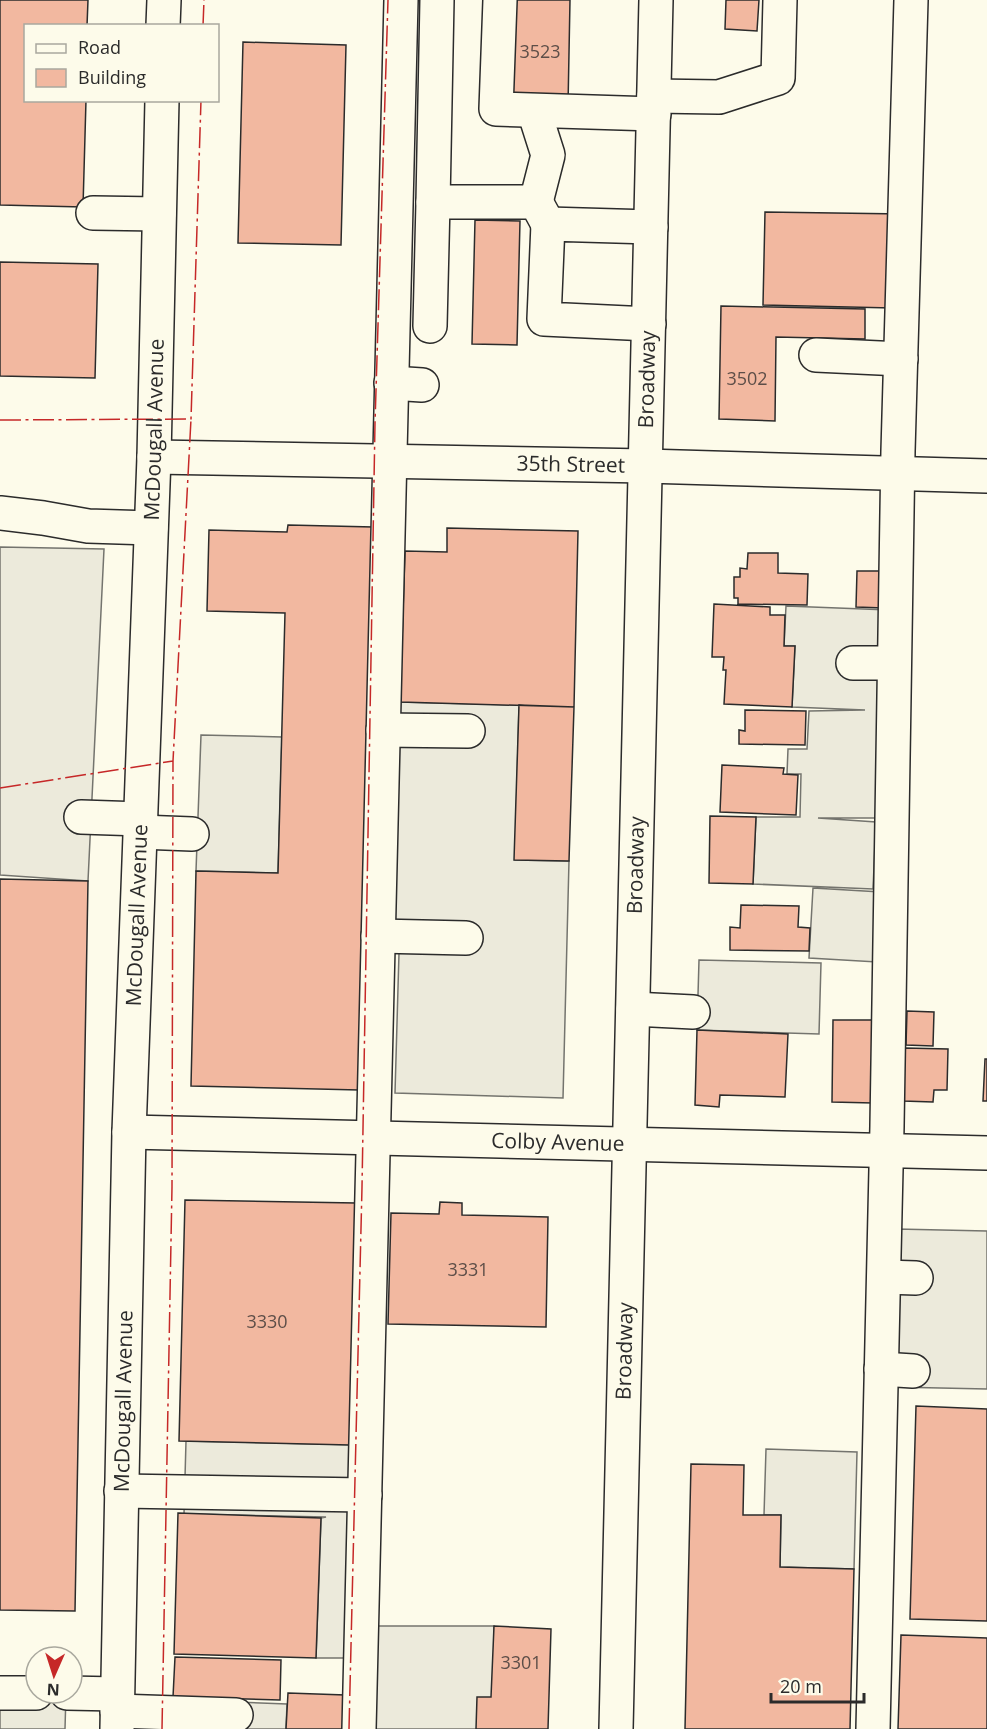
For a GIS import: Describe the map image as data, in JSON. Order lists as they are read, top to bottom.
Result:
{
  "streets": {
    "street": [
      "Broadway",
      "McDougall Avenue",
      "35th Street",
      "Colby Avenue"
    ]
  },
  "crossings": [
    ["Broadway", "35th Street"],
    ["Broadway", "Colby Avenue"],
    ["McDougall Avenue", "35th Street"],
    ["McDougall Avenue", "Colby Avenue"]
  ],
  "house_numbers": [
    "3523",
    "3502",
    "3331",
    "3330",
    "3301"
  ],
  "legend": ["Road", "Building"],
  "scale_bar": "20 m",
  "north": "bottom"
}
